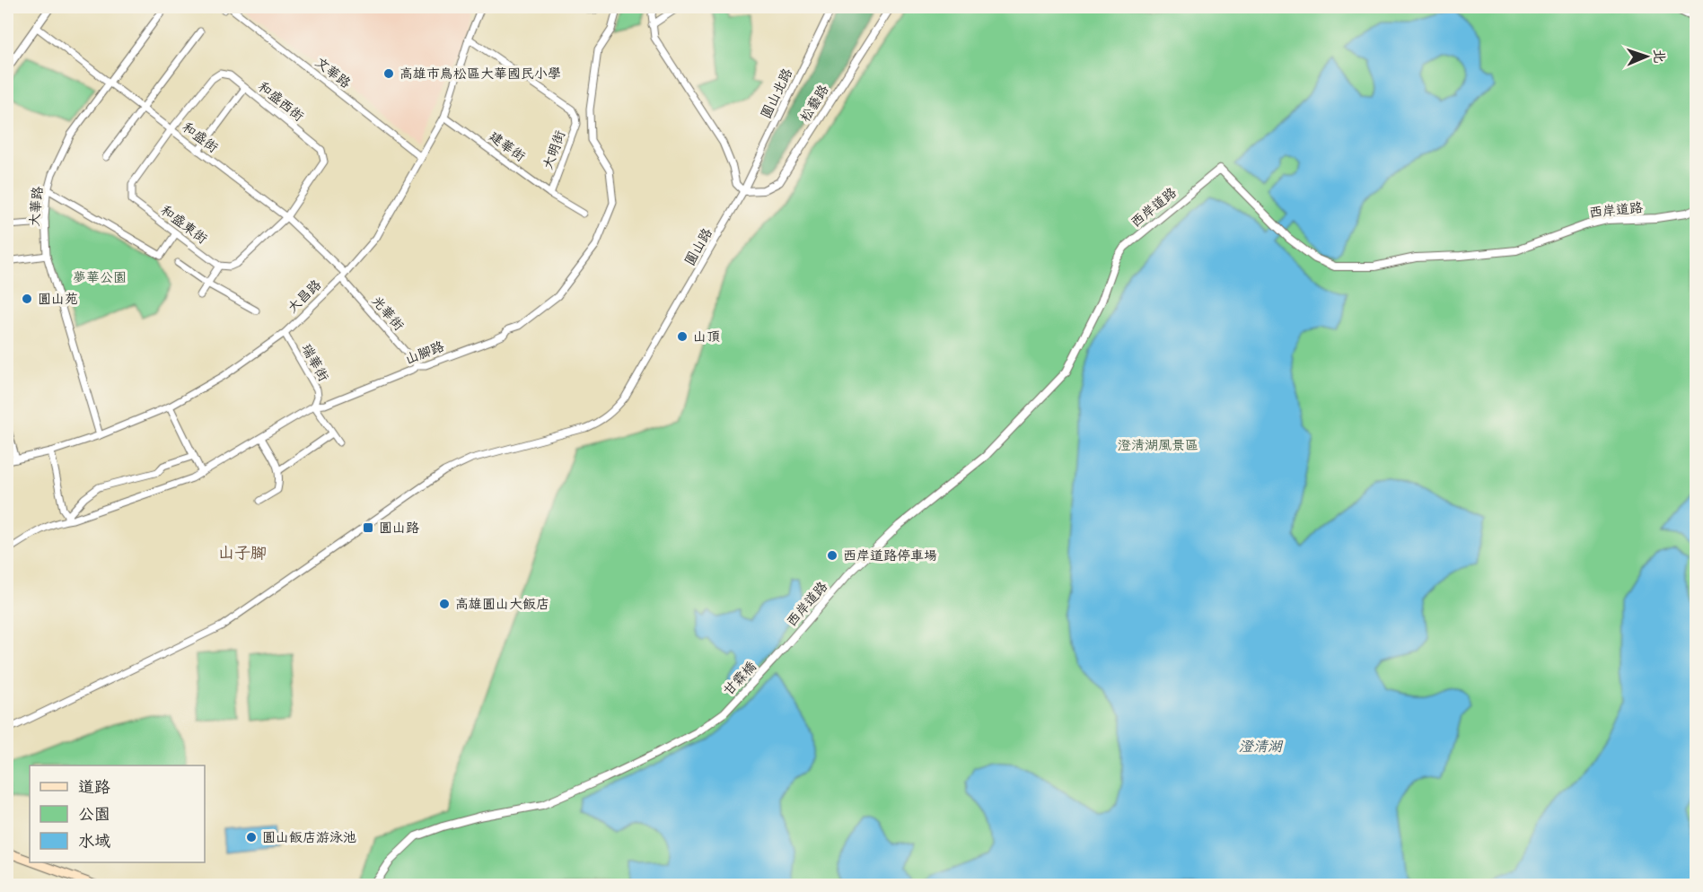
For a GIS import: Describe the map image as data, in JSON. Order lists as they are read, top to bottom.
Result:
{
  "streets": {
    "street": [
      "文華路",
      "圓山北路",
      "和盛西街",
      "松藝路",
      "和盛街",
      "建華街",
      "大明街",
      "大華路",
      "西岸道路",
      "和盛東街",
      "圓山路",
      "大昌路",
      "光華街",
      "山腳路",
      "瑞華街",
      "甘霖橋"
    ]
  },
  "crossings": [
    ["文華路", "大昌路"],
    ["圓山北路", "松藝路"],
    ["圓山北路", "圓山路"],
    ["和盛西街", "和盛街"],
    ["和盛西街", "和盛東街"],
    ["松藝路", "圓山路"],
    ["和盛街", "大華路"],
    ["和盛街", "和盛東街"],
    ["和盛街", "大昌路"],
    ["和盛街", "光華街"],
    ["建華街", "大明街"],
    ["建華街", "大昌路"],
    ["大明街", "大昌路"],
    ["大華路", "大昌路"],
    ["西岸道路", "甘霖橋"],
    ["大昌路", "光華街"],
    ["大昌路", "瑞華街"],
    ["光華街", "山腳路"],
    ["山腳路", "瑞華街"]
  ],
  "districts": ["山子腳"],
  "water": ["澄清湖"],
  "parks": ["夢華公園", "澄清湖風景區"],
  "places": {
    "other": [
      "高雄市鳥松區大華國民小學",
      "圓山苑",
      "山頂",
      "西岸道路停車場",
      "高雄圓山大飯店",
      "圓山飯店游泳池"
    ],
    "transit": ["圓山路"]
  },
  "legend": ["道路", "公園", "水域"],
  "north": "right"
}
